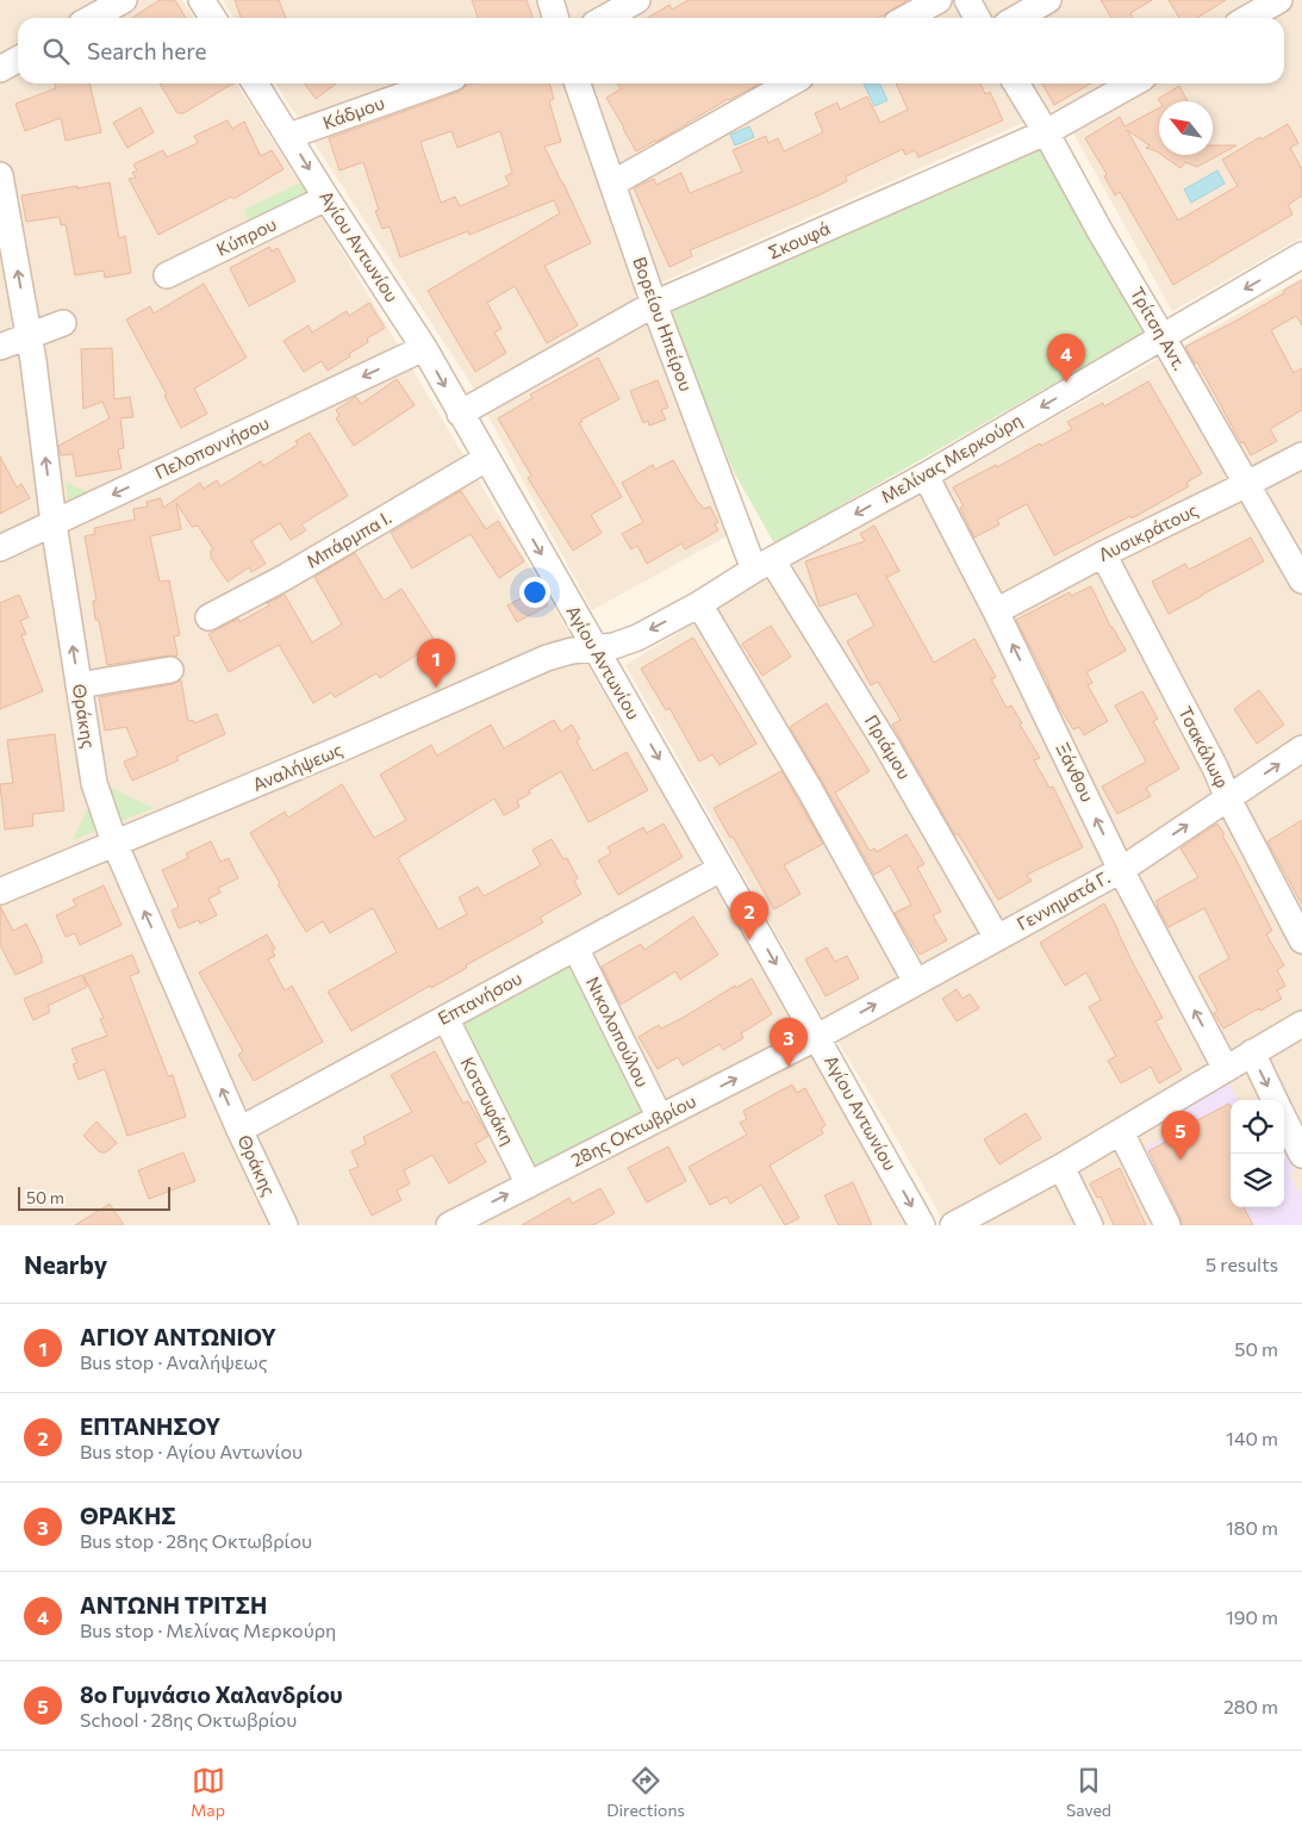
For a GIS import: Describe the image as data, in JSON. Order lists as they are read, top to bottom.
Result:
{
  "streets": {
    "street": [
      "Κάδμου",
      "Κύπρου",
      "Σκουφά",
      "Αγίου Αντωνίου",
      "Βορείου Ηπείρου",
      "Τρίτση Αντ.",
      "Πελοποννήσου",
      "Μελίνας Μερκούρη",
      "Λυσικράτους",
      "Μπάρμπα Ι.",
      "Θράκης",
      "Πριάμου",
      "Τσακάλωφ",
      "Αναλήψεως",
      "Ξάνθου",
      "Γεννηματά Γ.",
      "Επτανήσου",
      "Νικολοπούλου",
      "Κοτσυφάκη",
      "28ης Οκτωβρίου"
    ]
  },
  "crossings": [
    ["Κάδμου", "Αγίου Αντωνίου"],
    ["Κύπρου", "Αγίου Αντωνίου"],
    ["Σκουφά", "Αγίου Αντωνίου"],
    ["Σκουφά", "Βορείου Ηπείρου"],
    ["Σκουφά", "Τρίτση Αντ."],
    ["Αγίου Αντωνίου", "Πελοποννήσου"],
    ["Αγίου Αντωνίου", "Μελίνας Μερκούρη"],
    ["Αγίου Αντωνίου", "Μπάρμπα Ι."],
    ["Αγίου Αντωνίου", "Αναλήψεως"],
    ["Αγίου Αντωνίου", "Γεννηματά Γ."],
    ["Αγίου Αντωνίου", "Επτανήσου"],
    ["Αγίου Αντωνίου", "28ης Οκτωβρίου"],
    ["Βορείου Ηπείρου", "Μελίνας Μερκούρη"],
    ["Βορείου Ηπείρου", "Πριάμου"],
    ["Τρίτση Αντ.", "Μελίνας Μερκούρη"],
    ["Τρίτση Αντ.", "Λυσικράτους"],
    ["Πελοποννήσου", "Θράκης"],
    ["Μελίνας Μερκούρη", "Πριάμου"],
    ["Μελίνας Μερκούρη", "Αναλήψεως"],
    ["Μελίνας Μερκούρη", "Ξάνθου"],
    ["Λυσικράτους", "Τσακάλωφ"],
    ["Λυσικράτους", "Ξάνθου"],
    ["Θράκης", "Αναλήψεως"],
    ["Θράκης", "Επτανήσου"],
    ["Πριάμου", "Γεννηματά Γ."],
    ["Τσακάλωφ", "Γεννηματά Γ."],
    ["Ξάνθου", "Γεννηματά Γ."],
    ["Γεννηματά Γ.", "28ης Οκτωβρίου"],
    ["Επτανήσου", "Νικολοπούλου"],
    ["Επτανήσου", "Κοτσυφάκη"],
    ["Νικολοπούλου", "28ης Οκτωβρίου"],
    ["Κοτσυφάκη", "28ης Οκτωβρίου"]
  ],
  "one_way": [
    "Πελοποννήσου",
    "Μελίνας Μερκούρη",
    "Θράκης",
    "Ξάνθου",
    "Γεννηματά Γ.",
    "28ης Οκτωβρίου"
  ],
  "scale_bar": "50 m",
  "north": "top left",
  "page": {
    "search": "Search here",
    "pins": [
      "4",
      "1",
      "2",
      "3",
      "5"
    ],
    "scale": "50 m",
    "heading": ["Nearby", "5 results"],
    "list": [
      {
        "mark": "1",
        "name": "ΑΓΙΟΥ ΑΝΤΩΝΙΟΥ",
        "note": "Bus stop · Αναλήψεως",
        "value": "50 m"
      },
      {
        "mark": "2",
        "name": "ΕΠΤΑΝΗΣΟΥ",
        "note": "Bus stop · Αγίου Αντωνίου",
        "value": "140 m"
      },
      {
        "mark": "3",
        "name": "ΘΡΑΚΗΣ",
        "note": "Bus stop · 28ης Οκτωβρίου",
        "value": "180 m"
      },
      {
        "mark": "4",
        "name": "ΑΝΤΩΝΗ ΤΡΙΤΣΗ",
        "note": "Bus stop · Μελίνας Μερκούρη",
        "value": "190 m"
      },
      {
        "mark": "5",
        "name": "8ο Γυμνάσιο Χαλανδρίου",
        "note": "School · 28ης Οκτωβρίου",
        "value": "280 m"
      }
    ],
    "nav": ["Map", "Directions", "Saved"]
  }
}
